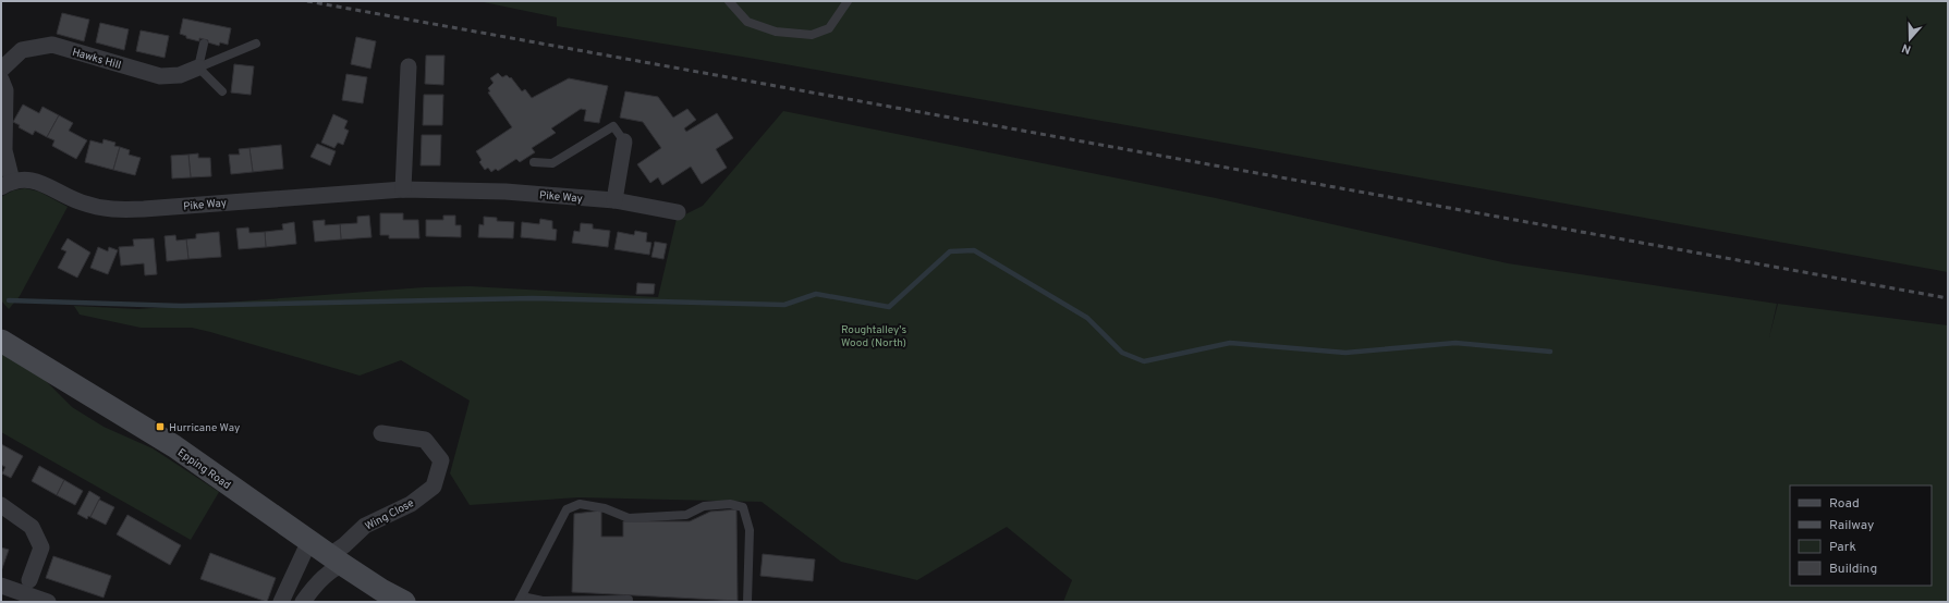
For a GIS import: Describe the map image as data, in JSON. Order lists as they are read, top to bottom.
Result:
{
  "streets": {
    "main road": ["Epping Road"],
    "street": ["Hawks Hill", "Pike Way", "Wing Close"]
  },
  "crossings": [
    ["Epping Road", "Wing Close"]
  ],
  "parks": ["Roughtalley's Wood (North)"],
  "places": {
    "transit": ["Hurricane Way"]
  },
  "legend": [
    "Road",
    "Railway",
    "Park",
    "Building"
  ],
  "north": "bottom"
}
